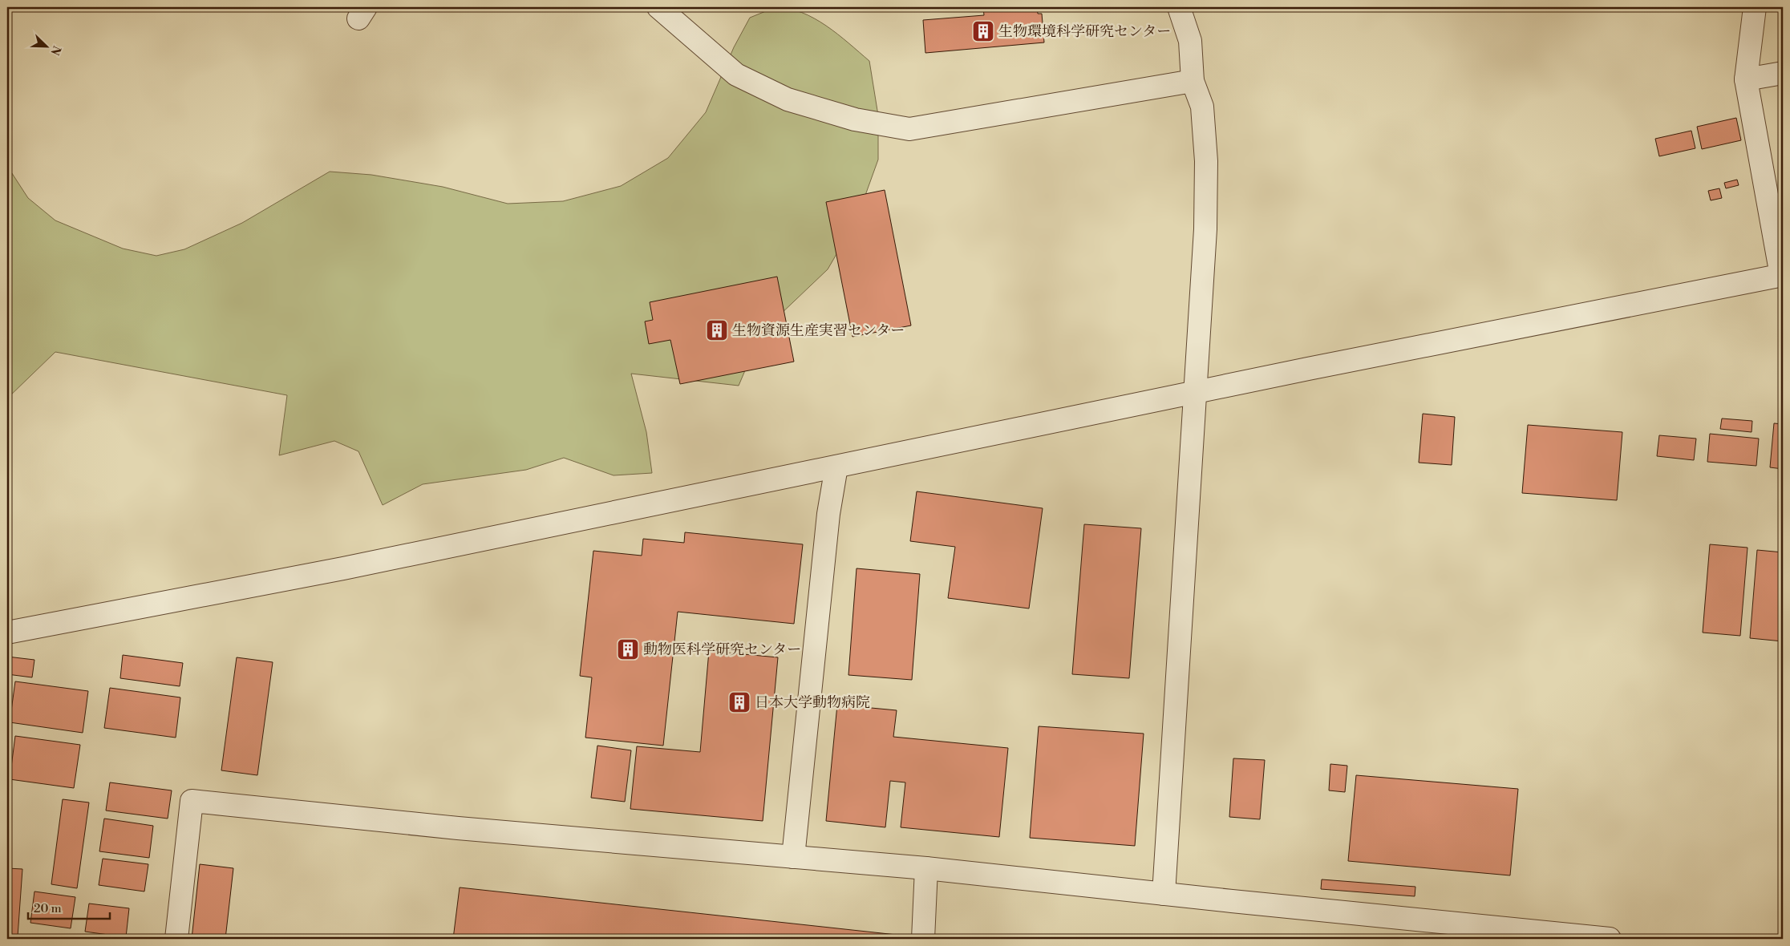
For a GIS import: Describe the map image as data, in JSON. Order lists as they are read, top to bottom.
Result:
{
  "places": {
    "building": [
      "生物環境科学研究センター",
      "生物資源生産実習センター",
      "動物医科学研究センター",
      "日本大学動物病院"
    ]
  },
  "scale_bar": "20 m",
  "north": "bottom right"
}
